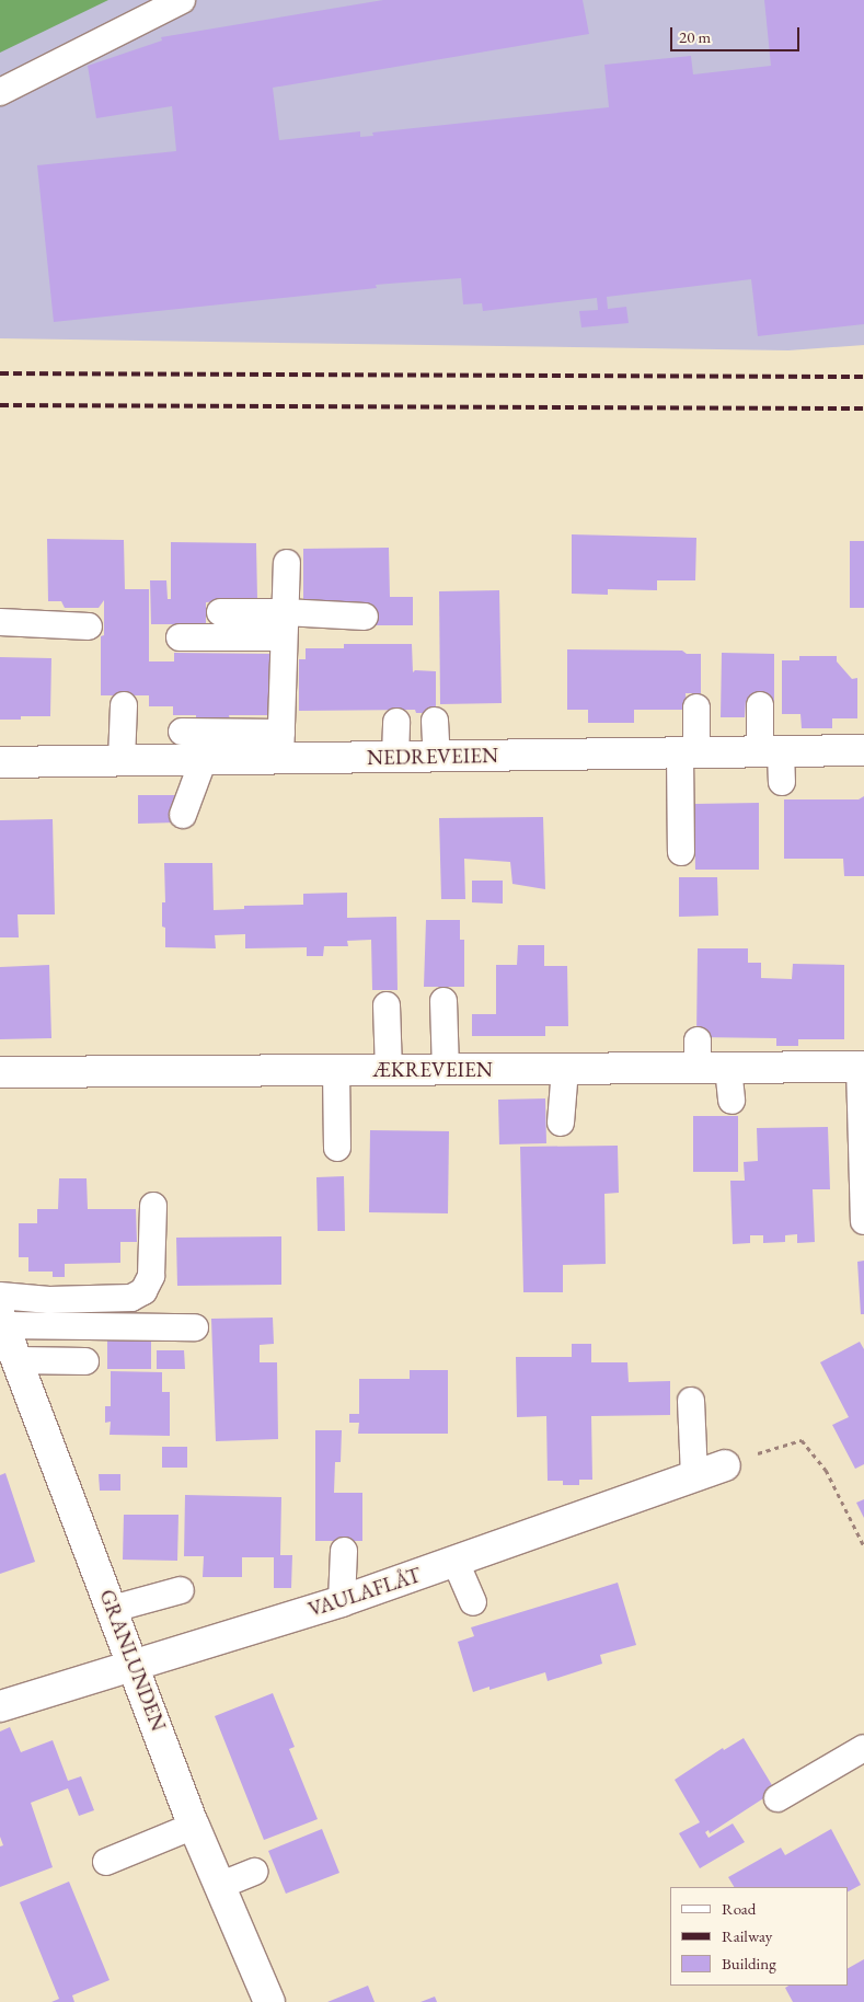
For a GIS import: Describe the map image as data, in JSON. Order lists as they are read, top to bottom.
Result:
{
  "streets": {
    "street": [
      "NEDREVEIEN",
      "ÆKREVEIEN",
      "VAULAFLÅT",
      "GRANLUNDEN"
    ]
  },
  "crossings": [
    ["VAULAFLÅT", "GRANLUNDEN"]
  ],
  "legend": ["Road", "Railway", "Building"],
  "scale_bar": "20 m"
}
